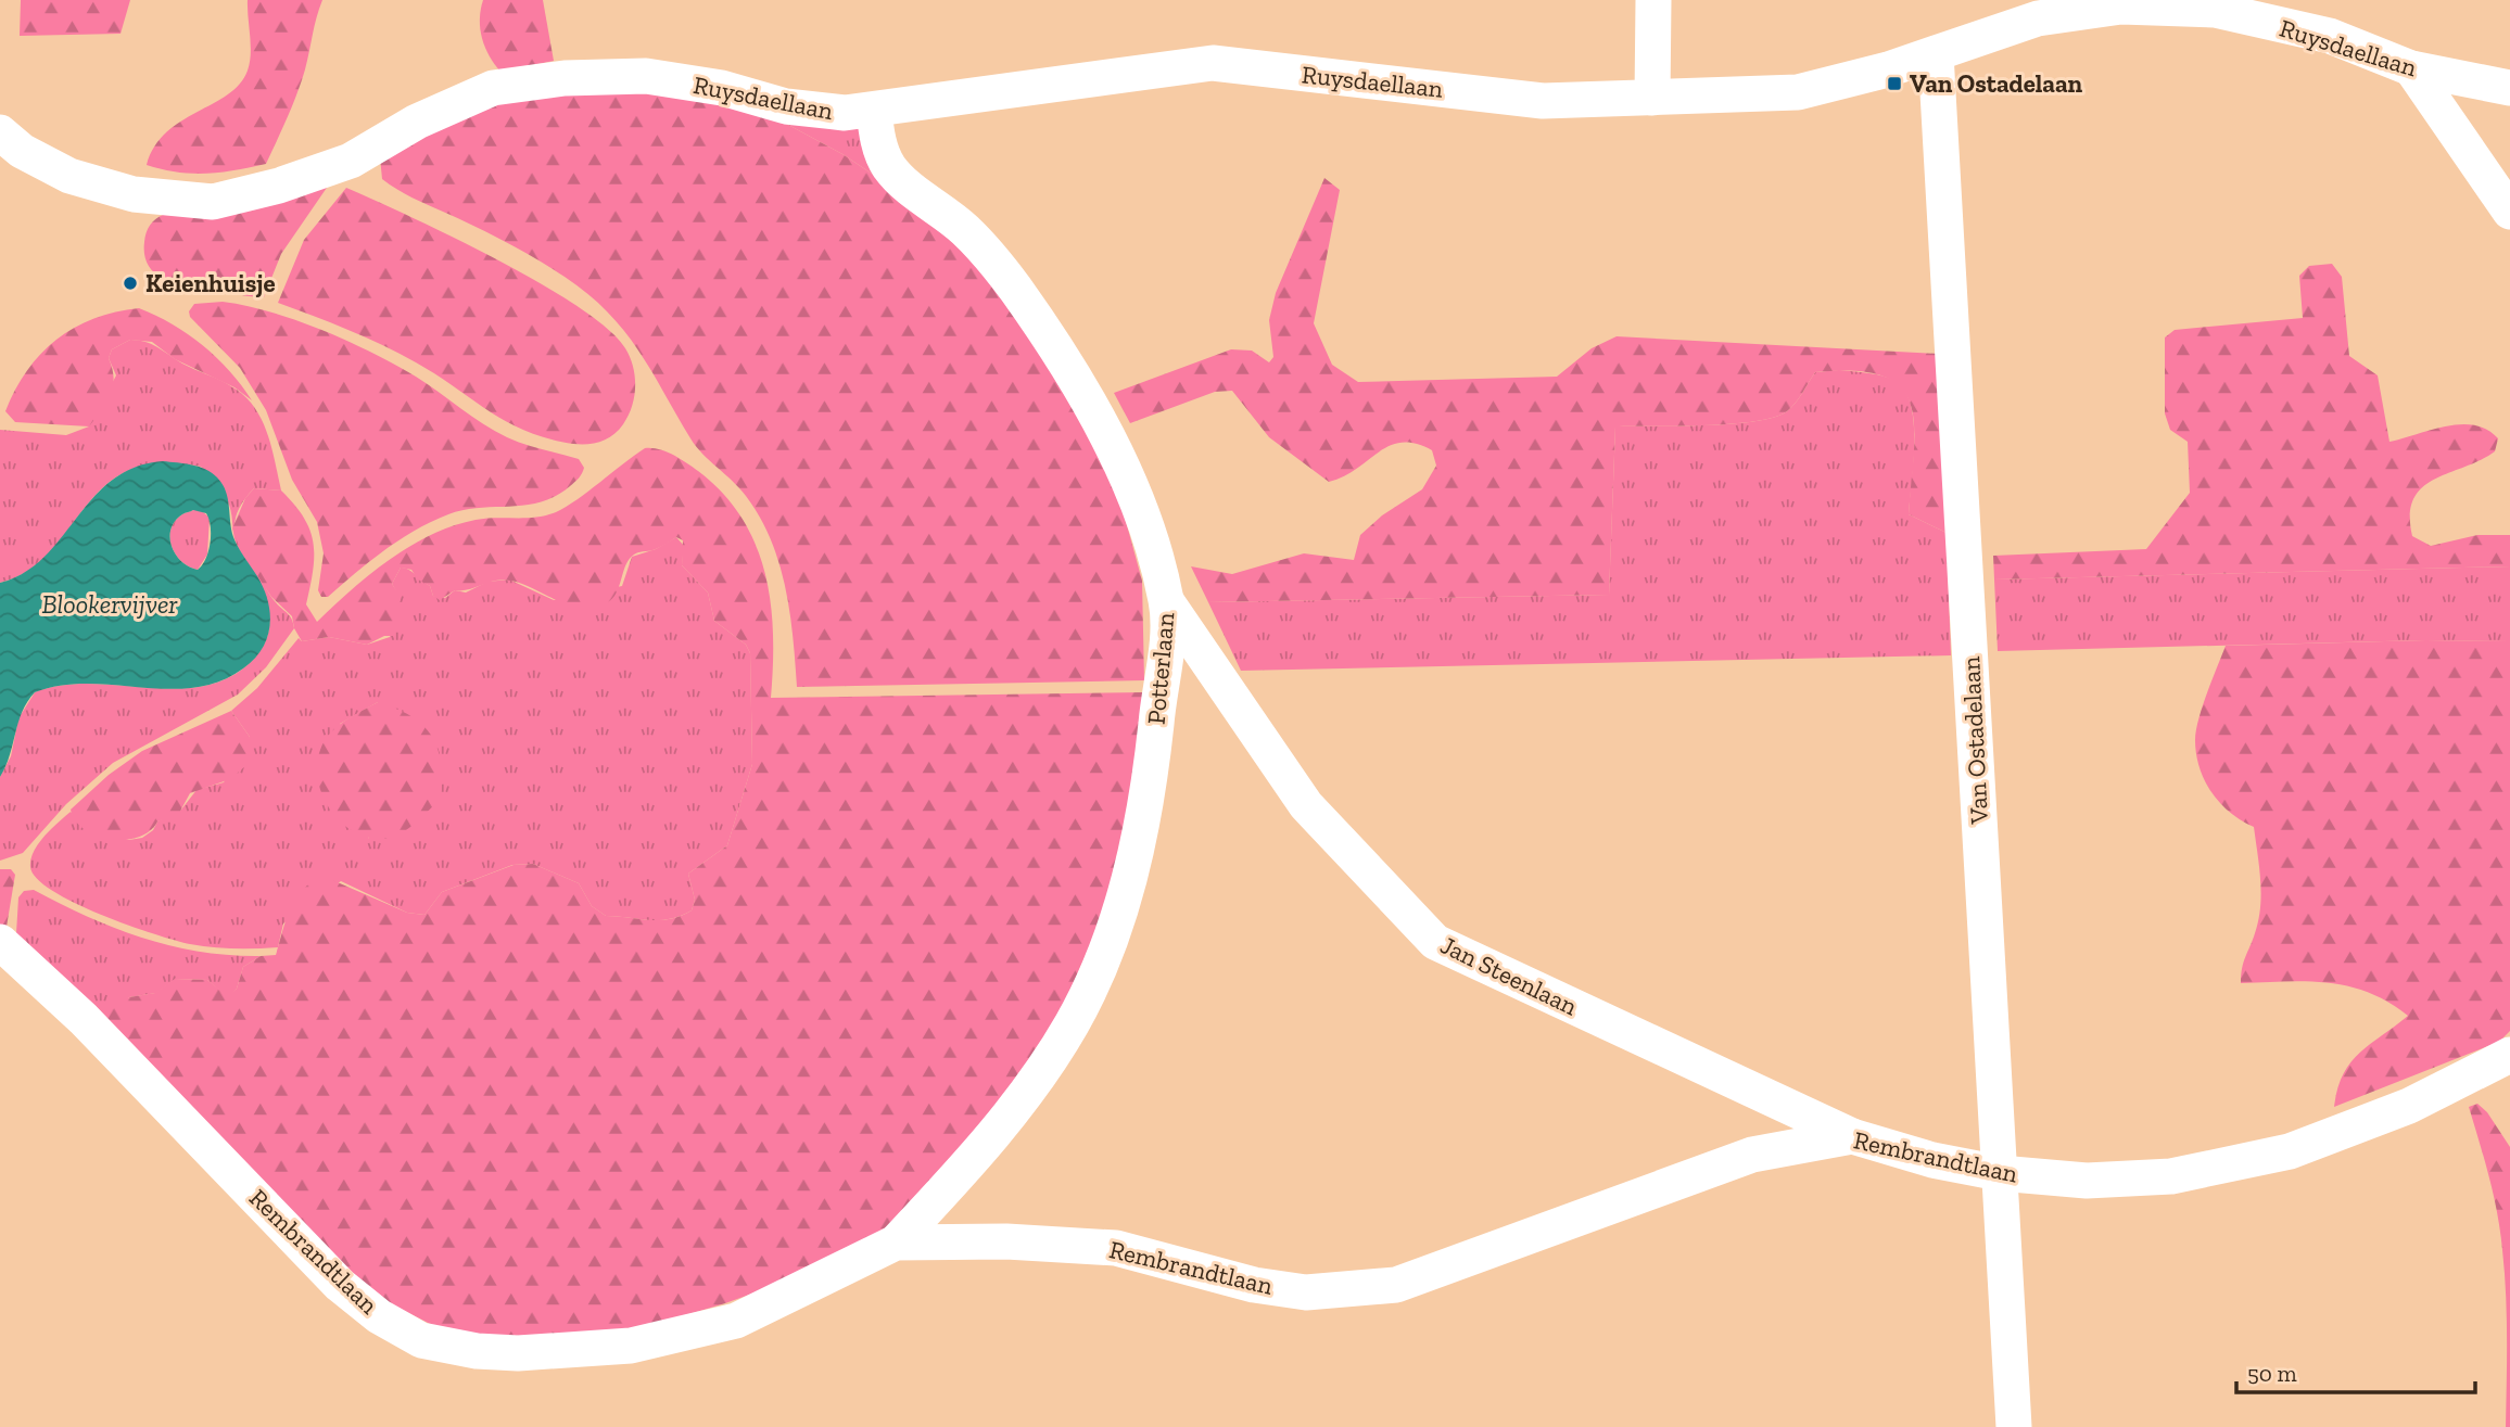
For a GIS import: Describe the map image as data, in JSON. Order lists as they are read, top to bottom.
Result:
{
  "streets": {
    "street": [
      "Ruysdaellaan",
      "Potterlaan",
      "Van Ostadelaan",
      "Jan Steenlaan",
      "Rembrandtlaan"
    ]
  },
  "crossings": [
    ["Ruysdaellaan", "Potterlaan"],
    ["Ruysdaellaan", "Van Ostadelaan"],
    ["Potterlaan", "Jan Steenlaan"],
    ["Potterlaan", "Rembrandtlaan"],
    ["Van Ostadelaan", "Rembrandtlaan"],
    ["Jan Steenlaan", "Rembrandtlaan"]
  ],
  "water": ["Blookervijver"],
  "places": {
    "transit": ["Van Ostadelaan"],
    "other": ["Keienhuisje"]
  },
  "scale_bar": "50 m"
}
